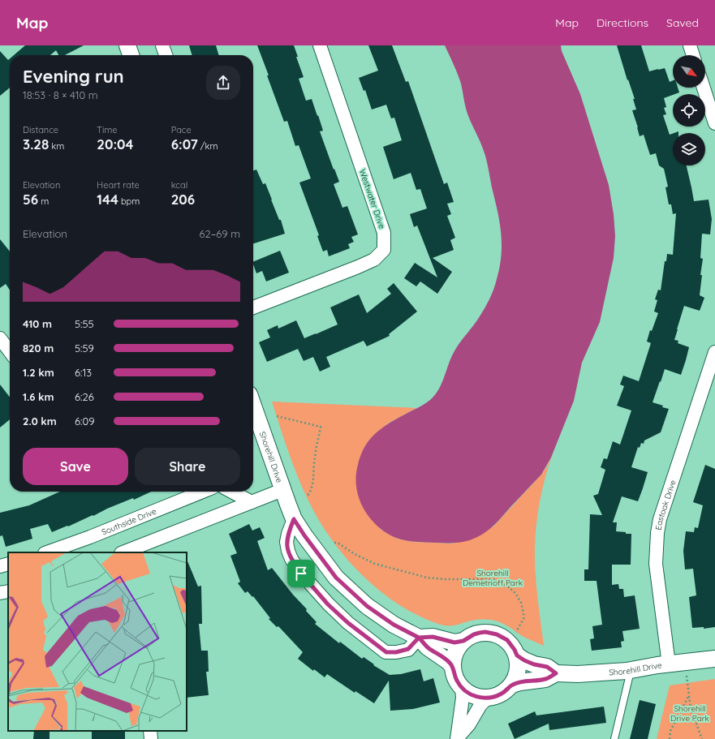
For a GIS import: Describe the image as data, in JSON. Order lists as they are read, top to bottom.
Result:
{
  "streets": {
    "street": [
      "Westwater Drive",
      "Shorehill Drive",
      "Eastoak Drive",
      "Southside Drive"
    ]
  },
  "crossings": [
    ["Shorehill Drive", "Eastoak Drive"]
  ],
  "parks": ["Shorehill Demetrioff Park", "Shorehill Drive Park"],
  "north": "bottom right",
  "page": {
    "header": "Map",
    "nav": ["Map", "Directions", "Saved"],
    "heading": ["Evening run", "18:53 · 8 × 410 m"],
    "stats": [
      ["Distance", "3.28 km"],
      ["Time", "20:04"],
      ["Pace", "6:07 /km"],
      ["Elevation", "56 m"],
      ["Heart rate", "144 bpm"],
      ["kcal", "206"]
    ],
    "chart": ["Elevation", "62–69 m"],
    "list": [
      {
        "name": "410 m",
        "note": "5:55"
      },
      {
        "name": "820 m",
        "note": "5:59"
      },
      {
        "name": "1.2 km",
        "note": "6:13"
      },
      {
        "name": "1.6 km",
        "note": "6:26"
      },
      {
        "name": "2.0 km",
        "note": "6:09"
      }
    ],
    "buttons": ["Save", "Share"]
  }
}
